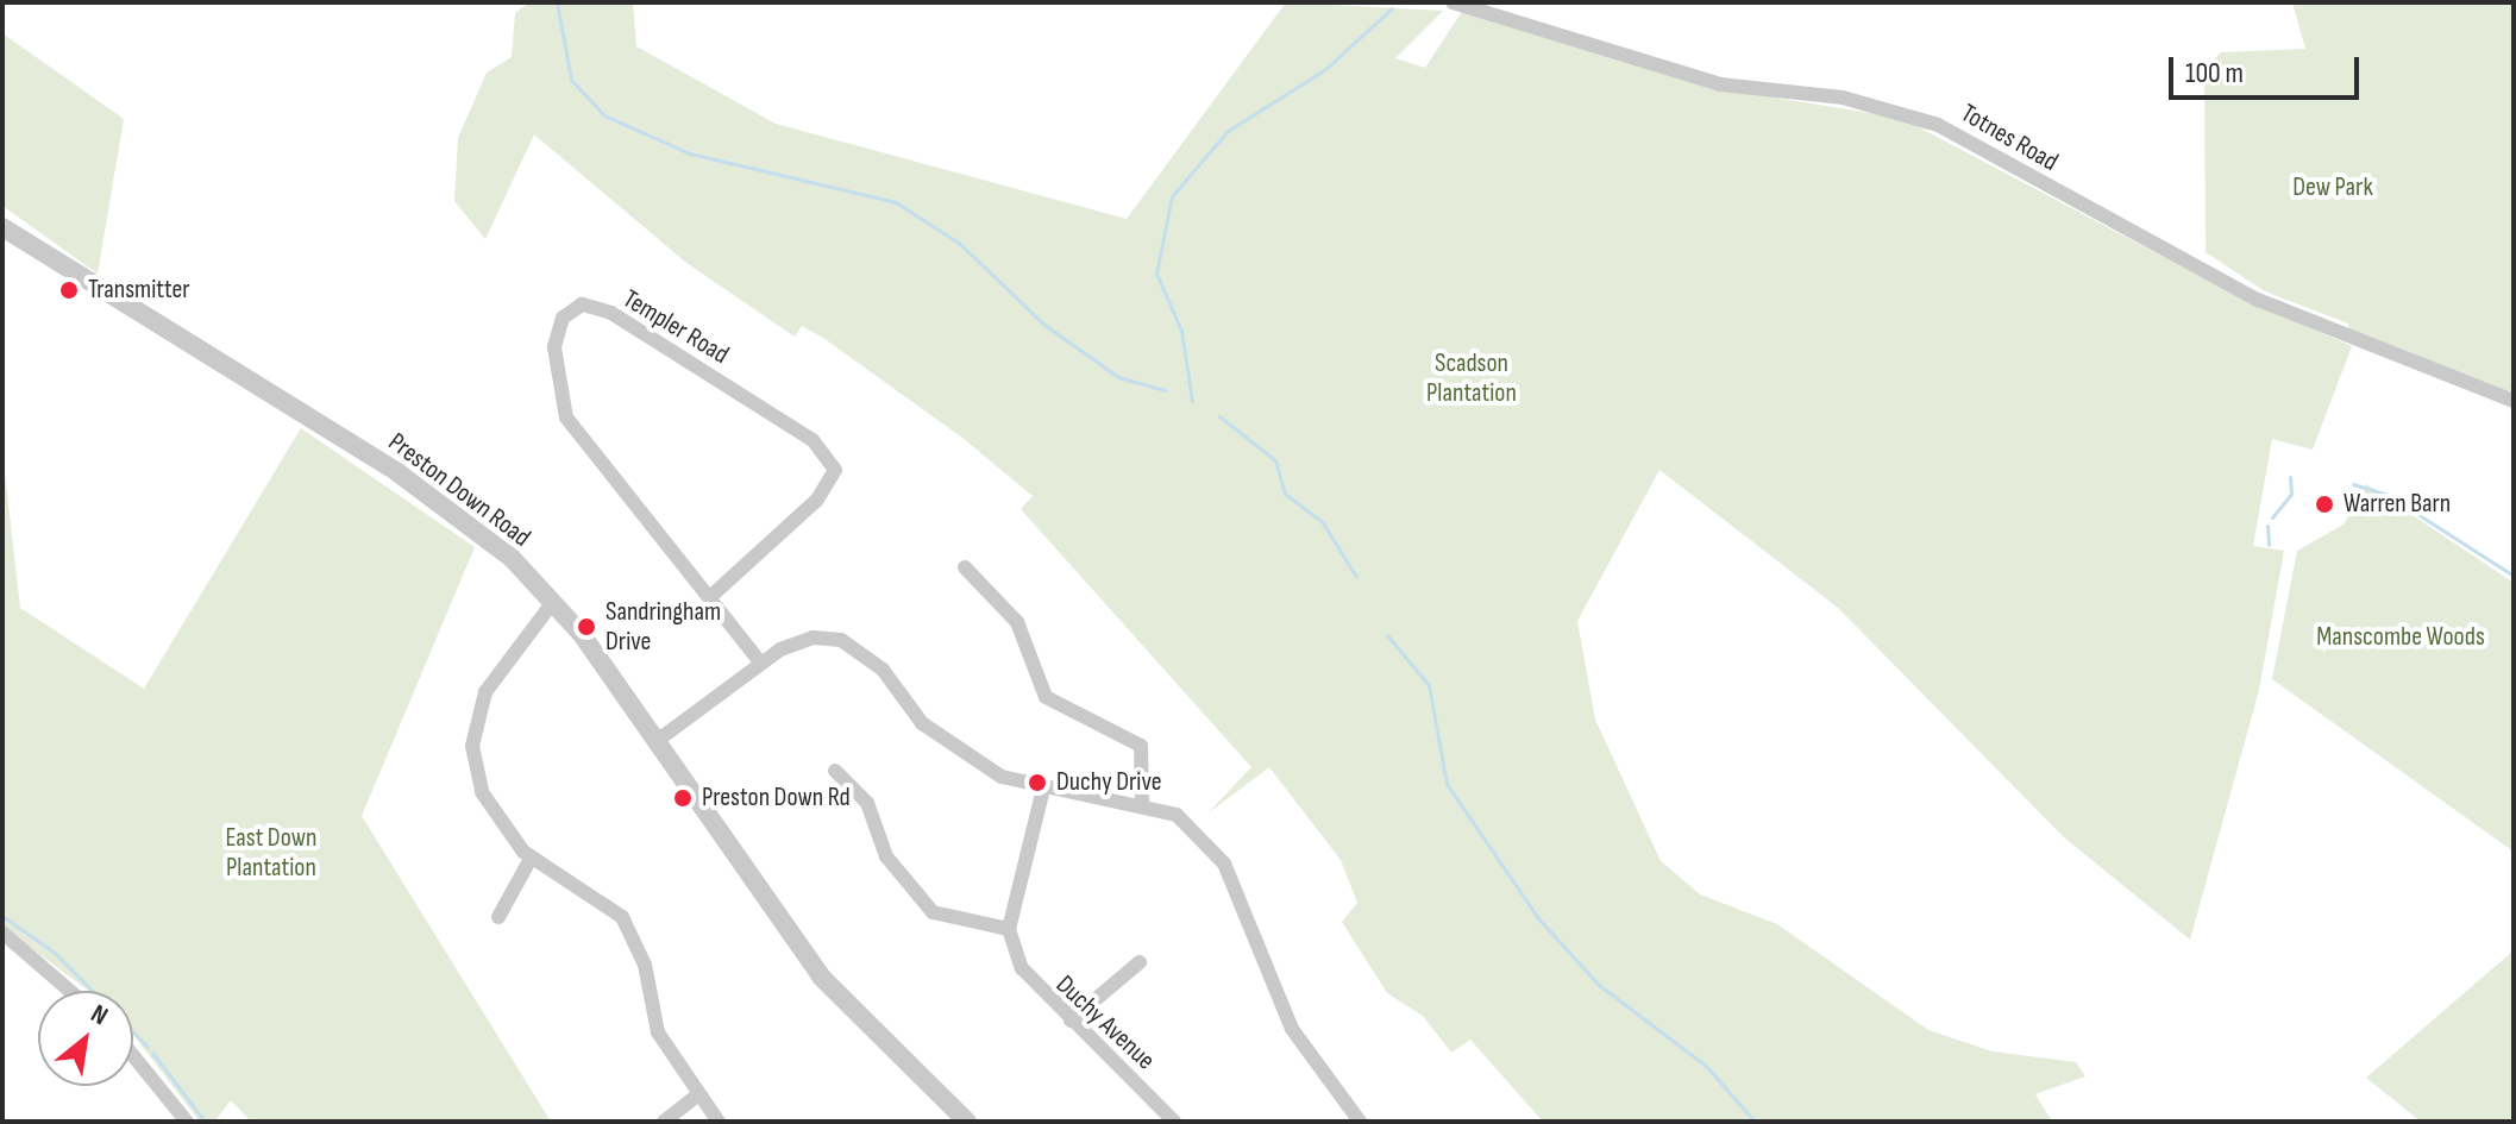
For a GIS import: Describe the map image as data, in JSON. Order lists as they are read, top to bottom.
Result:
{
  "streets": {
    "street": [
      "Totnes Road",
      "Templer Road",
      "Preston Down Road",
      "Duchy Avenue"
    ]
  },
  "parks": [
    "Dew Park",
    "Scadson Plantation",
    "Manscombe Woods",
    "East Down Plantation"
  ],
  "places": [
    "Transmitter",
    "Warren Barn",
    "Sandringham Drive",
    "Duchy Drive",
    "Preston Down Rd"
  ],
  "scale_bar": "100 m",
  "north": "top right"
}
